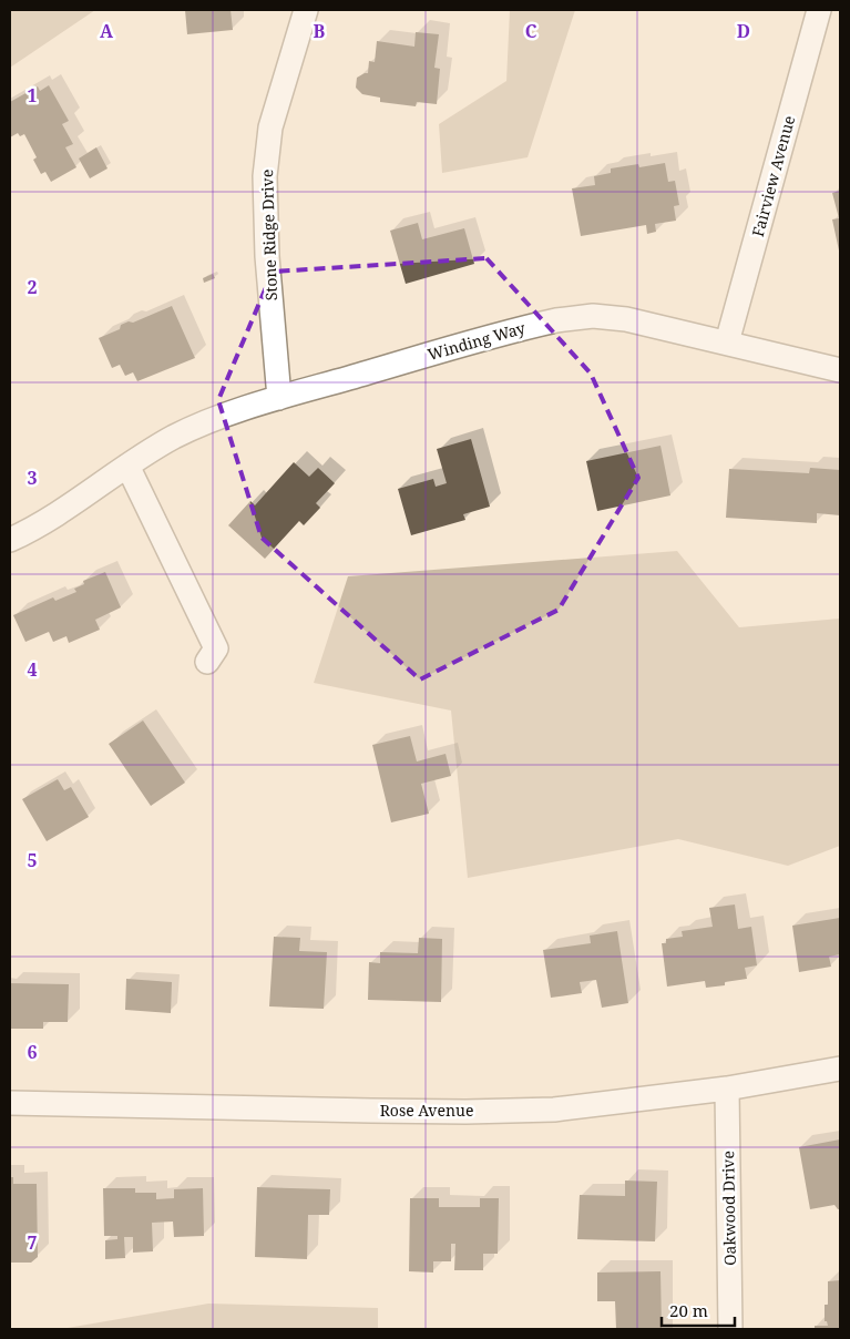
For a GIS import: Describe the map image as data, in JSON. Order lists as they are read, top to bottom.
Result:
{
  "streets": {
    "street": [
      "Fairview Avenue",
      "Stone Ridge Drive",
      "Winding Way",
      "Rose Avenue",
      "Oakwood Drive"
    ]
  },
  "crossings": [
    ["Fairview Avenue", "Winding Way"],
    ["Stone Ridge Drive", "Winding Way"],
    ["Rose Avenue", "Oakwood Drive"]
  ],
  "scale_bar": "20 m",
  "grid": {
    "columns": [
      "A",
      "B",
      "C",
      "D"
    ],
    "rows": [
      "1",
      "2",
      "3",
      "4",
      "5",
      "6",
      "7"
    ]
  }
}
